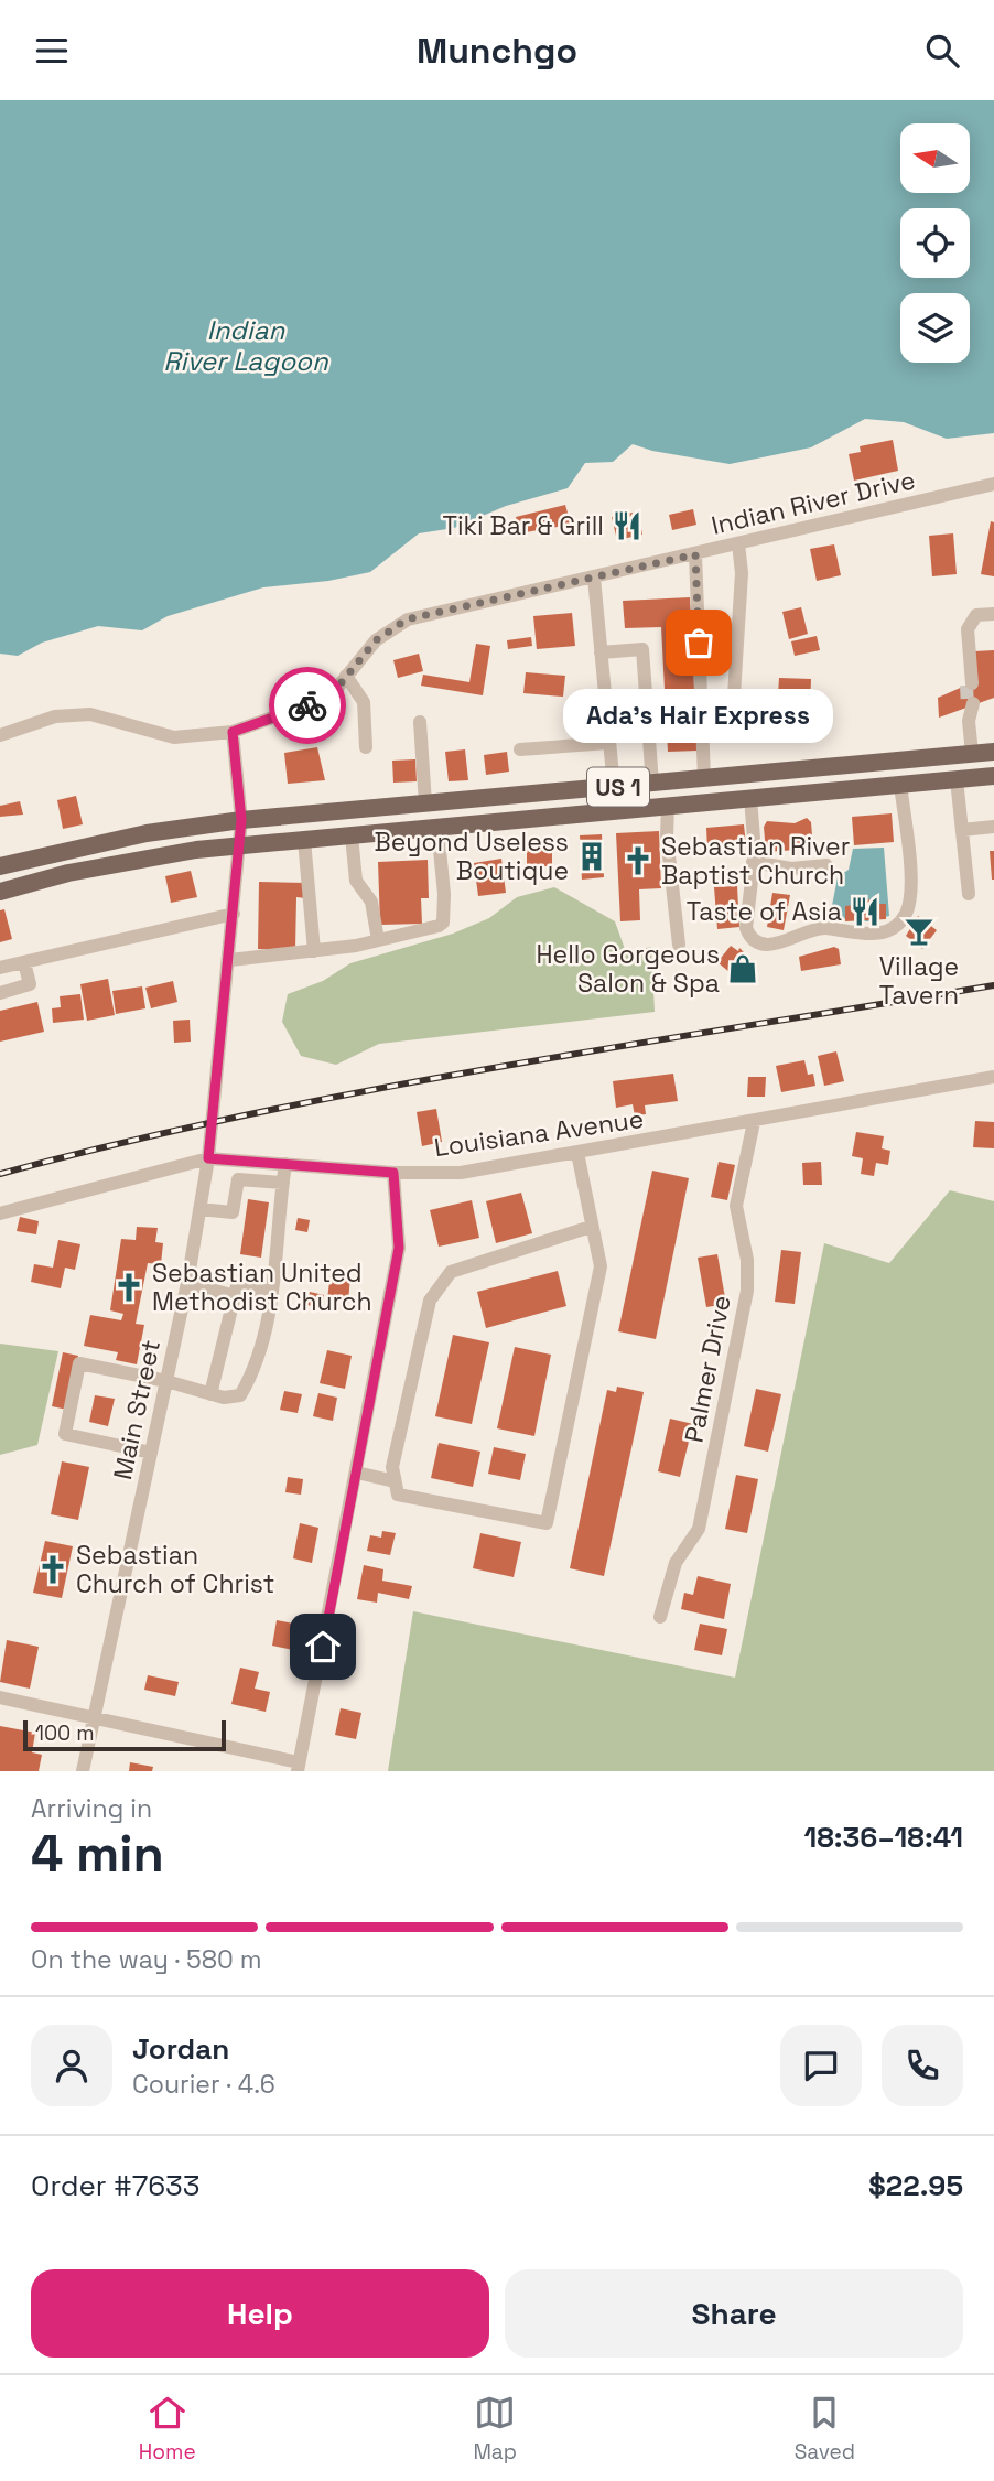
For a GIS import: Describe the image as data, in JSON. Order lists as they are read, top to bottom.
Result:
{
  "streets": {
    "main road": ["US 1"],
    "street": [
      "Indian River Drive",
      "Louisiana Avenue",
      "Palmer Drive",
      "Main Street"
    ]
  },
  "crossings": [
    ["Indian River Drive", "Main Street"],
    ["US 1", "Main Street"],
    ["Louisiana Avenue", "Palmer Drive"],
    ["Louisiana Avenue", "Main Street"]
  ],
  "water": ["Indian River Lagoon"],
  "places": {
    "restaurant": ["Tiki Bar & Grill", "Taste of Asia"],
    "other": ["Ada's Hair Express"],
    "building": ["Beyond Useless Boutique"],
    "church": ["Sebastian River Baptist Church", "Sebastian United Methodist Church", "Sebastian Church of Christ"],
    "bar": ["Village Tavern"],
    "shop": ["Hello Gorgeous Salon & Spa"]
  },
  "scale_bar": "100 m",
  "north": "left",
  "page": {
    "header": "Munchgo",
    "bubble": "Ada's Hair Express",
    "scale": "100 m",
    "heading": ["4 min", "Arriving in", "18:36–18:41"],
    "panel": [
      "Jordan",
      "Courier · 4.6",
      "Order #7633",
      "$22.95"
    ],
    "bar": "On the way · 580 m",
    "buttons": ["Help", "Share"],
    "tabs": ["Home", "Map", "Saved"]
  }
}
